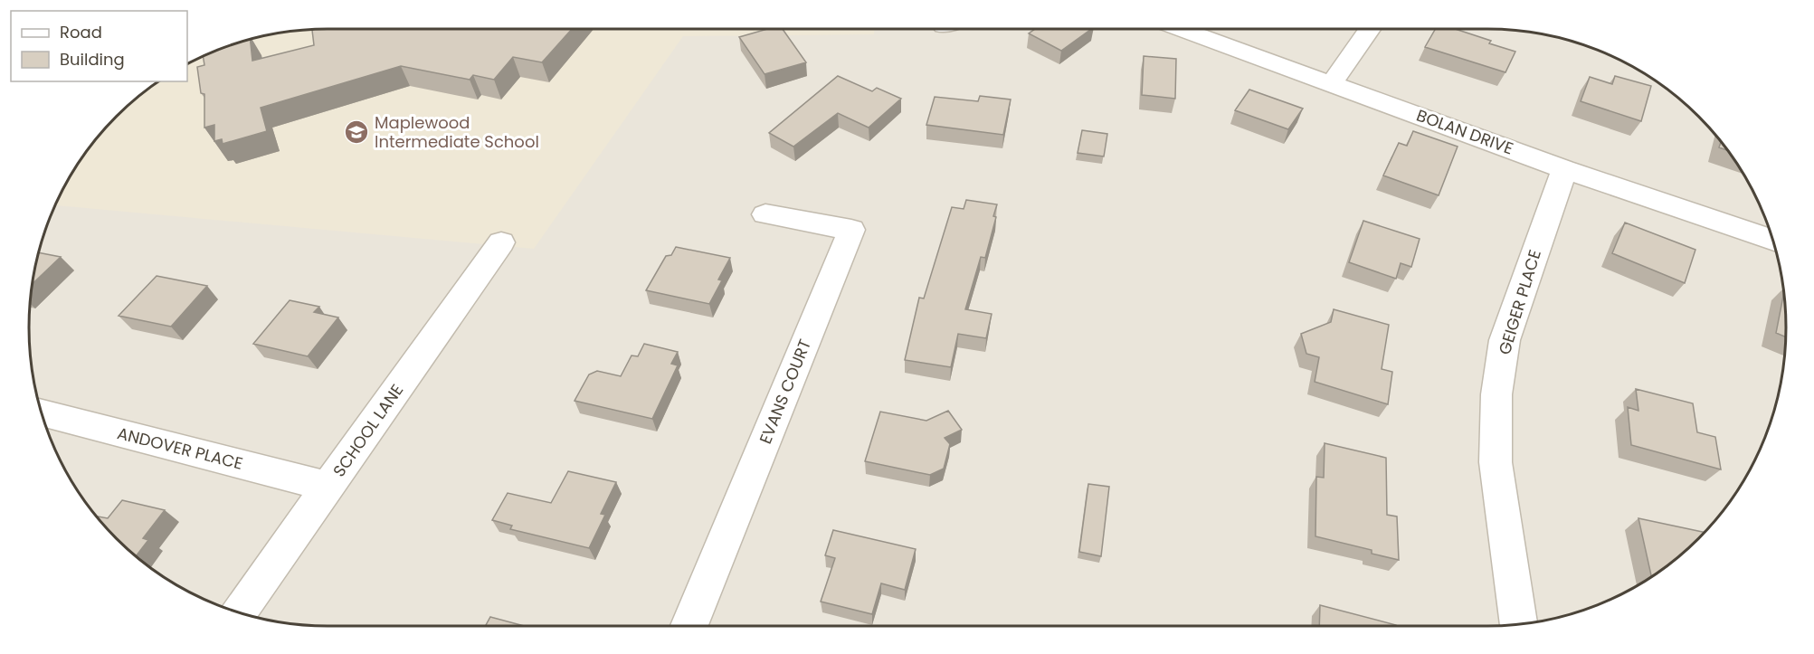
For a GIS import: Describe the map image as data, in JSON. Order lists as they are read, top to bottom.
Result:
{
  "streets": {
    "street": [
      "BOLAN DRIVE",
      "GEIGER PLACE",
      "EVANS COURT",
      "SCHOOL LANE",
      "ANDOVER PLACE"
    ]
  },
  "crossings": [
    ["BOLAN DRIVE", "GEIGER PLACE"],
    ["SCHOOL LANE", "ANDOVER PLACE"]
  ],
  "places": {
    "school or university": ["Maplewood Intermediate School"]
  },
  "legend": ["Road", "Building"]
}
